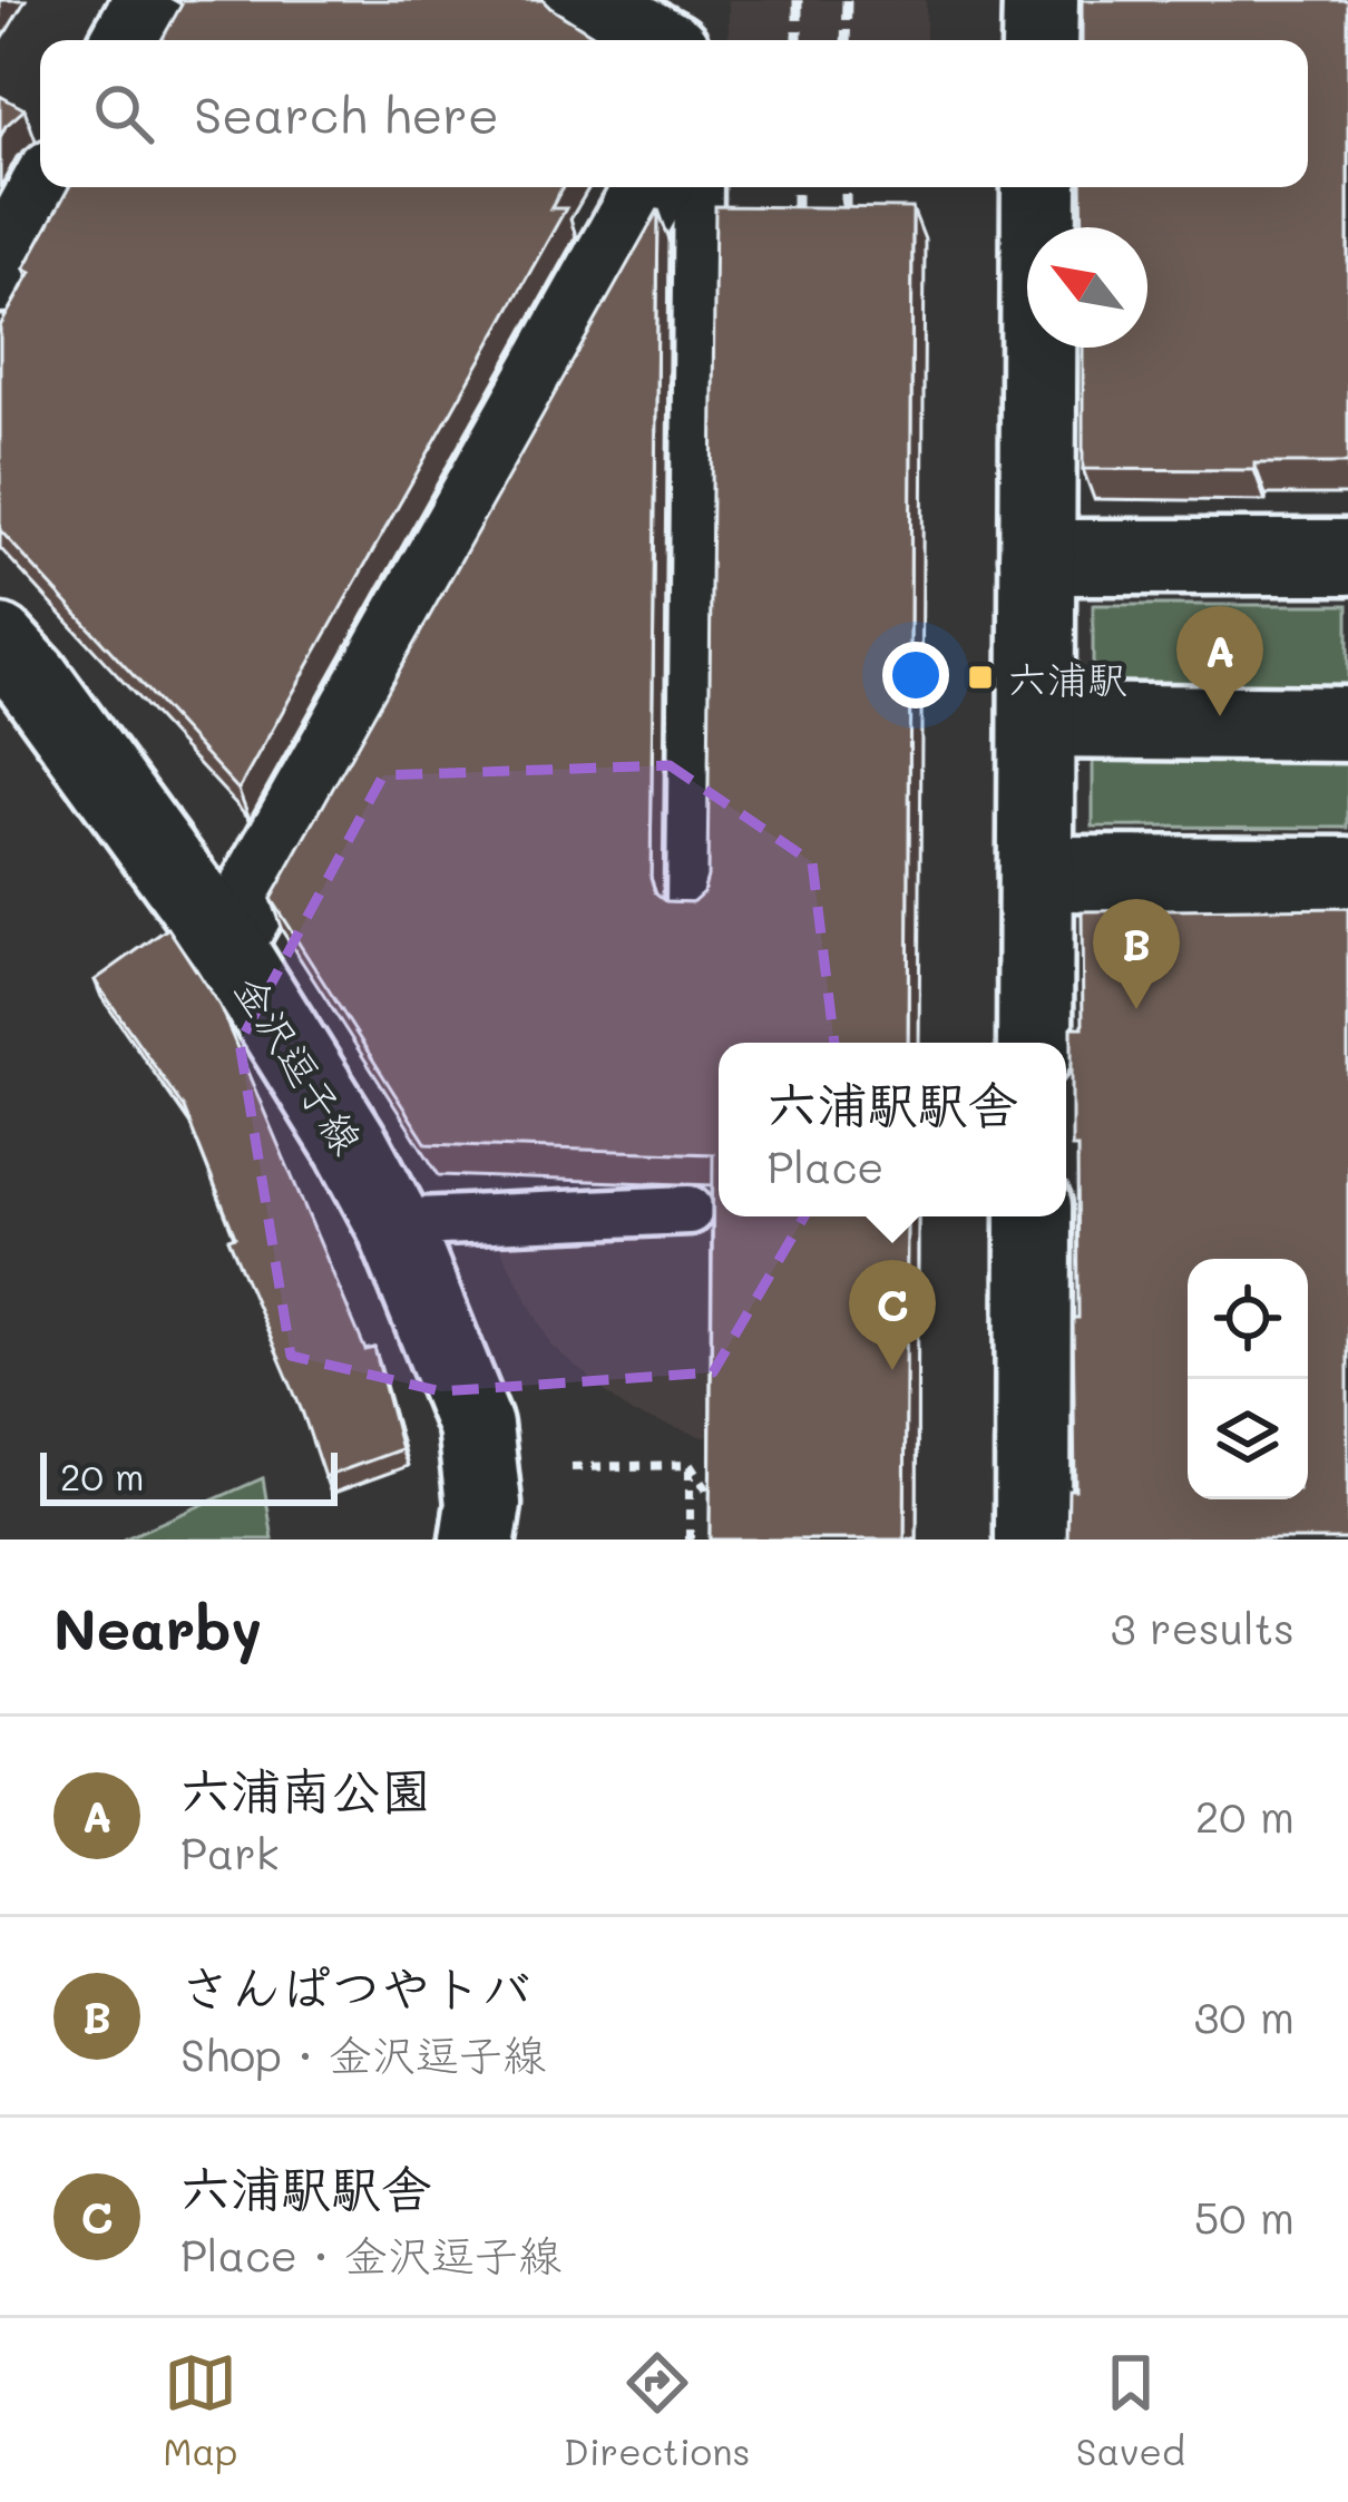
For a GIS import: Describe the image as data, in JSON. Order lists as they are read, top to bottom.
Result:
{
  "streets": {
    "street": ["金沢逗子線"]
  },
  "places": {
    "transit": ["六浦駅"]
  },
  "scale_bar": "20 m",
  "north": "top left",
  "page": {
    "search": "Search here",
    "pins": ["A", "B", "C"],
    "popup": ["六浦駅駅舎", "Place"],
    "scale": "20 m",
    "heading": ["Nearby", "3 results"],
    "list": [
      {
        "mark": "A",
        "name": "六浦南公園",
        "note": "Park",
        "value": "20 m"
      },
      {
        "mark": "B",
        "name": "さんぱつやトバ",
        "note": "Shop · 金沢逗子線",
        "value": "30 m"
      },
      {
        "mark": "C",
        "name": "六浦駅駅舎",
        "note": "Place · 金沢逗子線",
        "value": "50 m"
      }
    ],
    "nav": ["Map", "Directions", "Saved"]
  }
}
